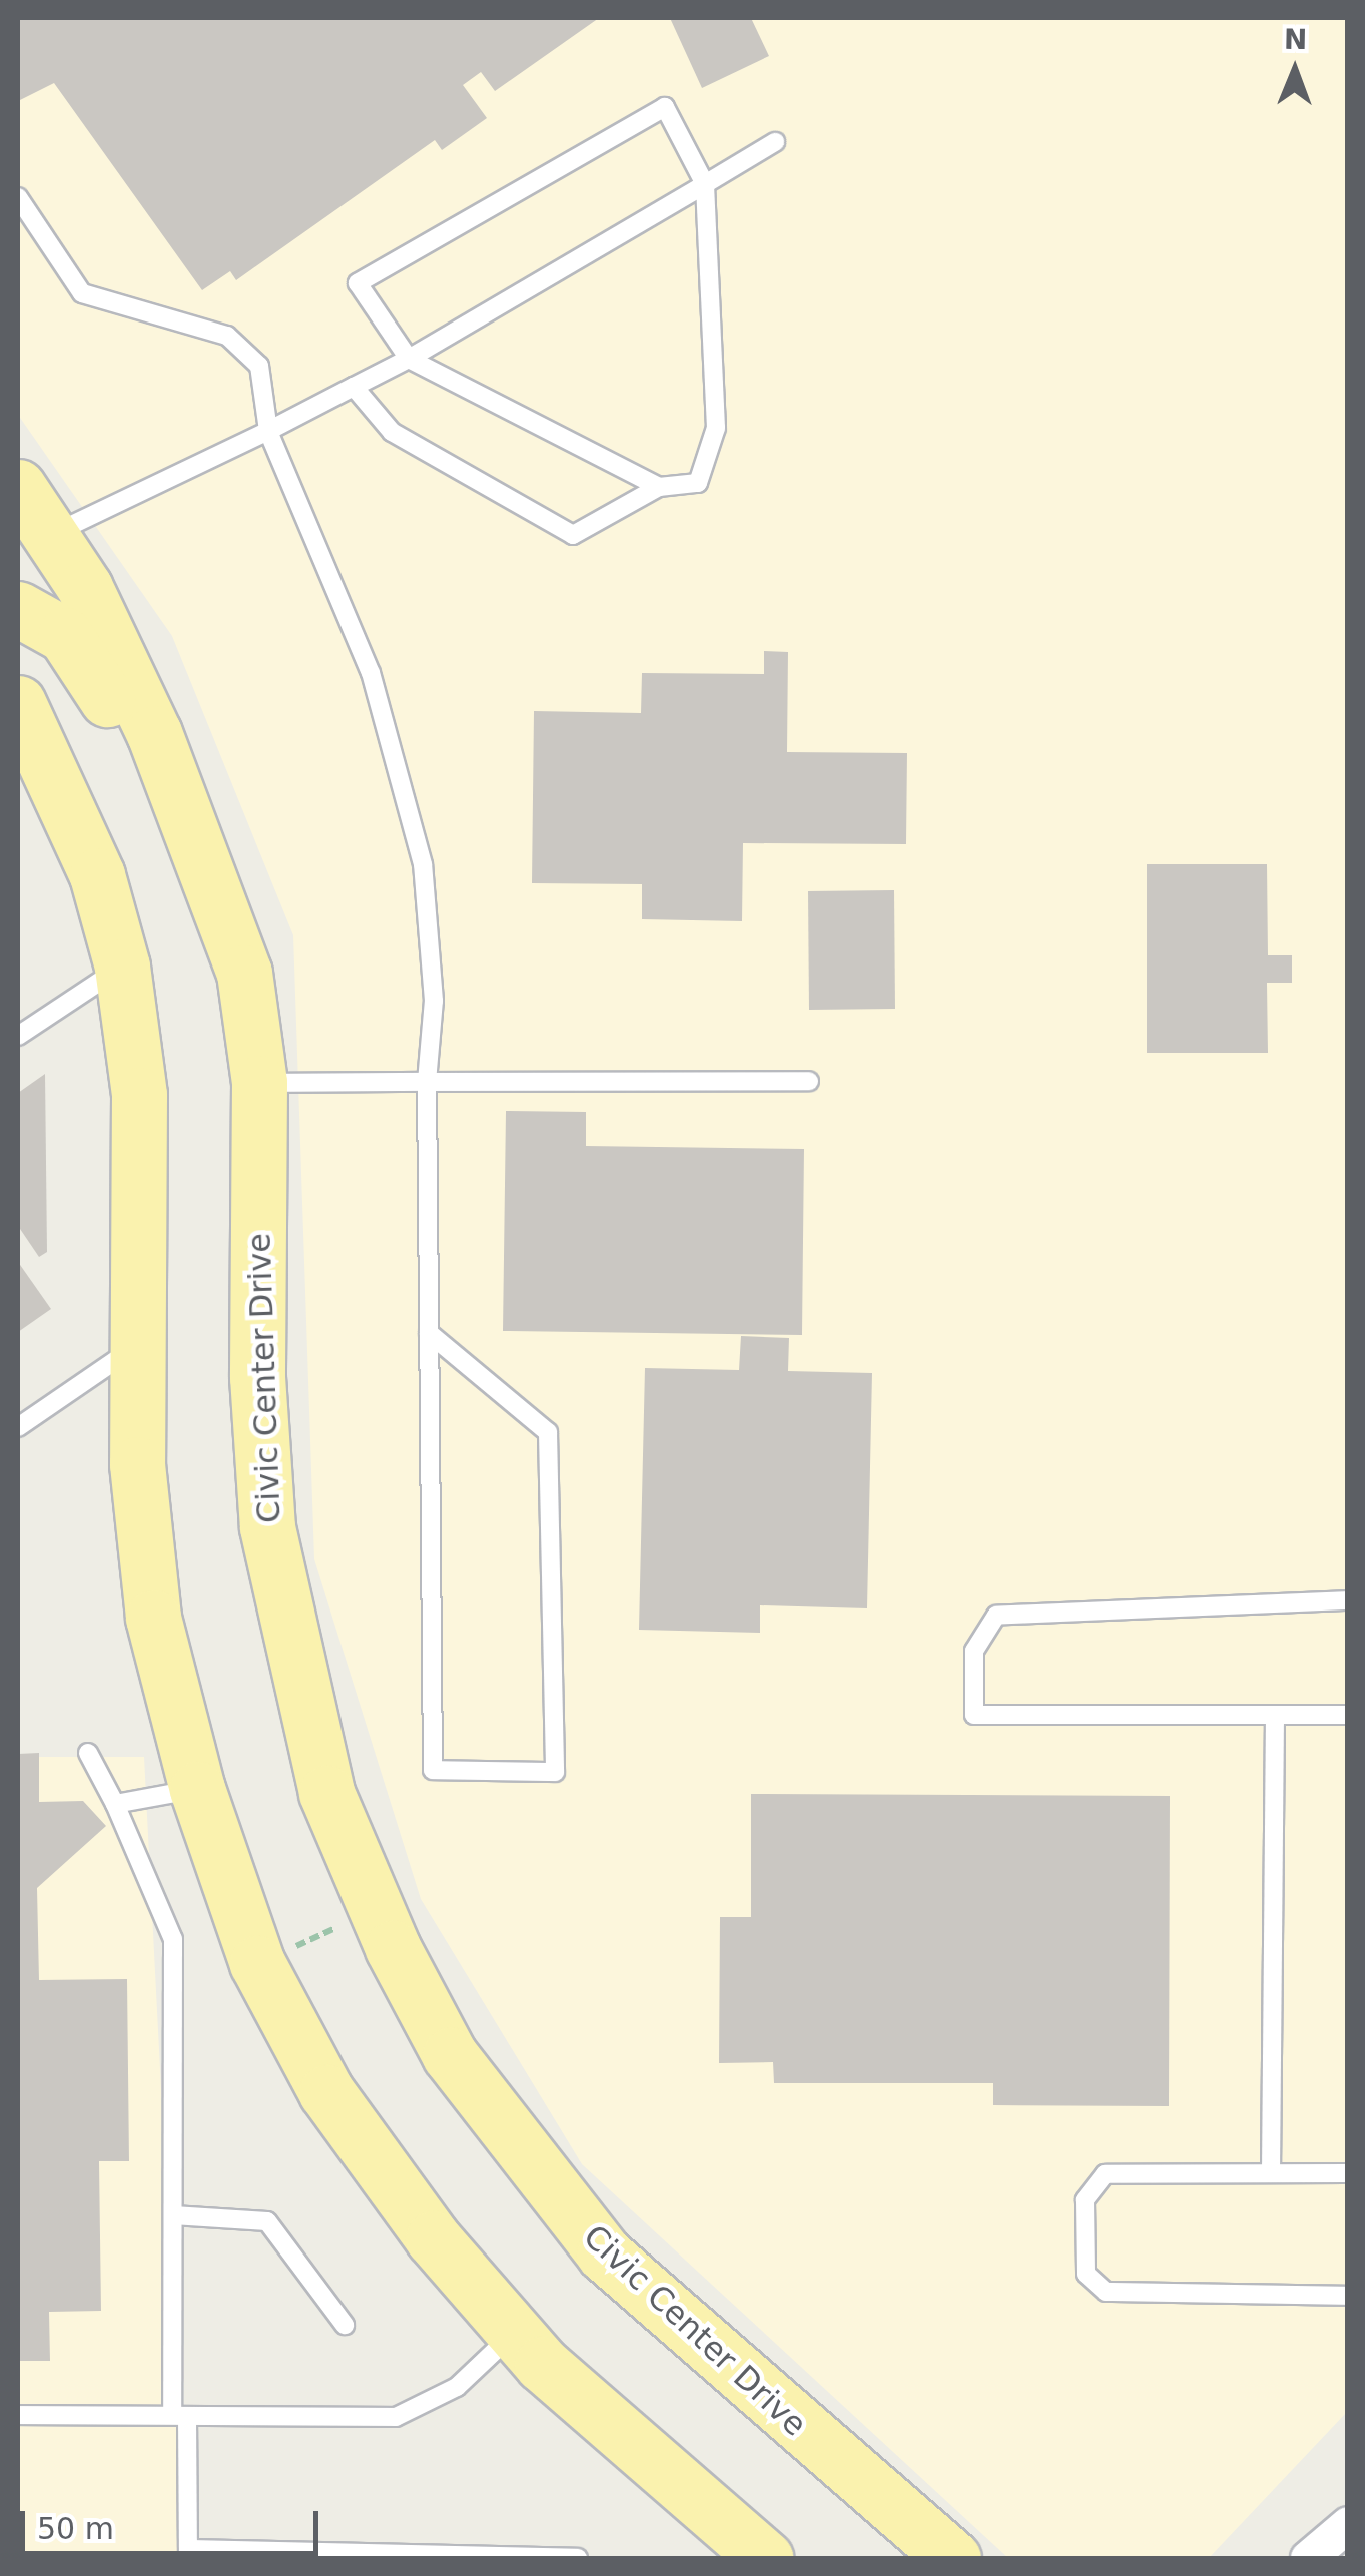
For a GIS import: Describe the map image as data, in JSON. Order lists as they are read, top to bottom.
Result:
{
  "streets": {
    "main road": ["Civic Center Drive"]
  },
  "scale_bar": "50 m",
  "north": "top"
}
